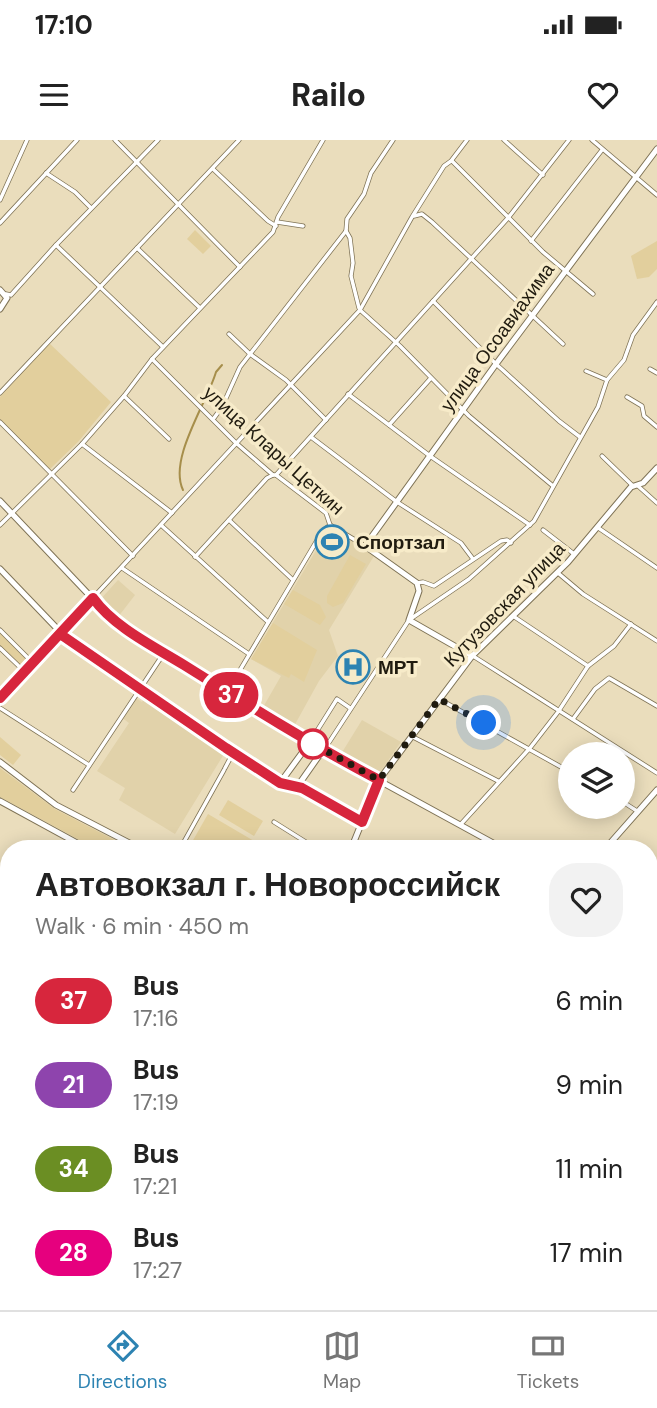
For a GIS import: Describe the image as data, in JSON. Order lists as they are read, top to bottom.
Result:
{
  "streets": {
    "street": ["улица Осоавиахима", "улица Клары Цеткин", "Кутузовская улица"]
  },
  "crossings": [
    ["улица Осоавиахима", "улица Клары Цеткин"]
  ],
  "places": {
    "sports": ["Спортзал"],
    "hospital": ["МРТ"]
  },
  "lines": ["bus line 37"],
  "page": {
    "status": "17:10",
    "header": "Railo",
    "on_map": "37",
    "heading": ["Автовокзал г. Новороссийск", "Walk · 6 min · 450 m"],
    "list": [
      {
        "mark": "37",
        "name": "Bus",
        "note": "17:16",
        "value": "6 min"
      },
      {
        "mark": "21",
        "name": "Bus",
        "note": "17:19",
        "value": "9 min"
      },
      {
        "mark": "34",
        "name": "Bus",
        "note": "17:21",
        "value": "11 min"
      },
      {
        "mark": "28",
        "name": "Bus",
        "note": "17:27",
        "value": "17 min"
      }
    ],
    "tabs": ["Directions", "Map", "Tickets"]
  }
}
